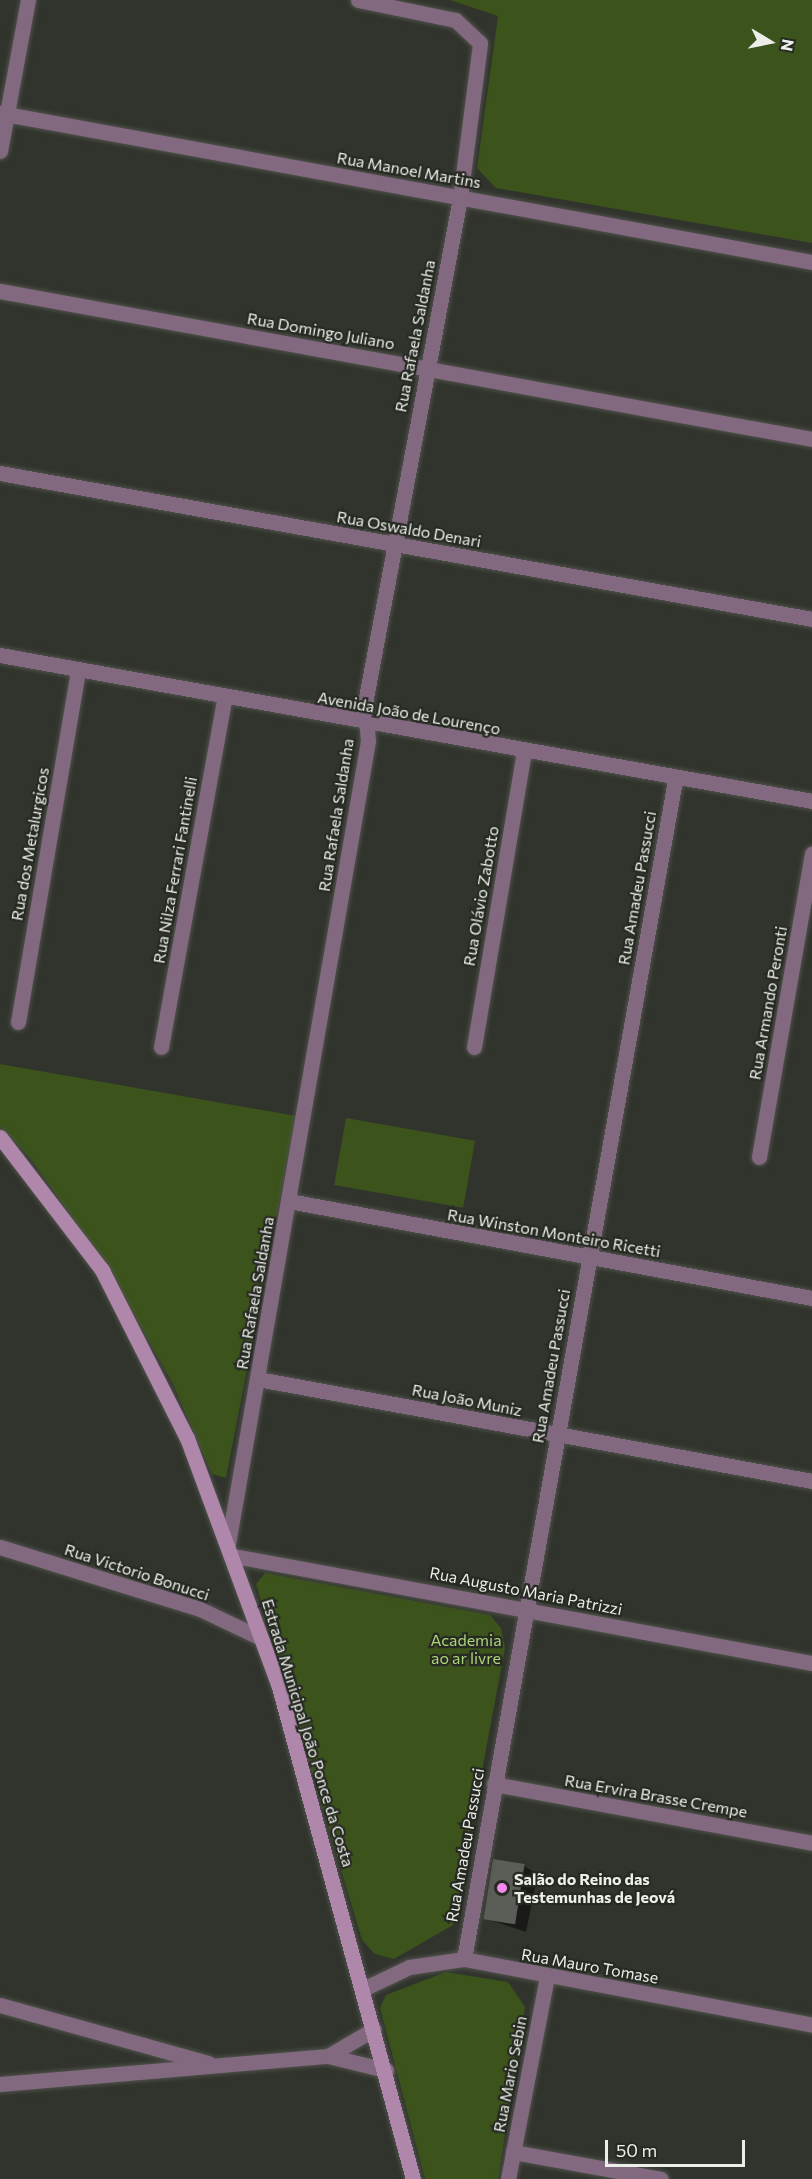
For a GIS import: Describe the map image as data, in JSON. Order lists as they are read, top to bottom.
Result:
{
  "streets": {
    "main road": ["Estrada Municipal João Ponce da Costa"],
    "street": [
      "Rua Manoel Martins",
      "Rua Domingo Juliano",
      "Rua Rafaela Saldanha",
      "Rua Oswaldo Denari",
      "Avenida João de Lourenço",
      "Rua dos Metalurgicos",
      "Rua Nilza Ferrari Fantinelli",
      "Rua Amadeu Passucci",
      "Rua Olávio Zabotto",
      "Rua Armando Peronti",
      "Rua Winston Monteiro Ricetti",
      "Rua João Muniz",
      "Rua Victorio Bonucci",
      "Rua Augusto Maria Patrizzi",
      "Rua Ervira Brasse Crempe",
      "Rua Mauro Tomase",
      "Rua Mario Sebin"
    ]
  },
  "crossings": [
    ["Rua Manoel Martins", "Rua Rafaela Saldanha"],
    ["Rua Domingo Juliano", "Rua Rafaela Saldanha"],
    ["Rua Rafaela Saldanha", "Rua Oswaldo Denari"],
    ["Rua Rafaela Saldanha", "Avenida João de Lourenço"],
    ["Rua Rafaela Saldanha", "Rua Winston Monteiro Ricetti"],
    ["Rua Rafaela Saldanha", "Rua João Muniz"],
    ["Rua Rafaela Saldanha", "Rua Augusto Maria Patrizzi"],
    ["Rua Rafaela Saldanha", "Estrada Municipal João Ponce da Costa"],
    ["Avenida João de Lourenço", "Rua dos Metalurgicos"],
    ["Avenida João de Lourenço", "Rua Nilza Ferrari Fantinelli"],
    ["Avenida João de Lourenço", "Rua Amadeu Passucci"],
    ["Avenida João de Lourenço", "Rua Olávio Zabotto"],
    ["Rua Amadeu Passucci", "Rua Winston Monteiro Ricetti"],
    ["Rua Amadeu Passucci", "Rua João Muniz"],
    ["Rua Amadeu Passucci", "Rua Augusto Maria Patrizzi"],
    ["Rua Amadeu Passucci", "Rua Ervira Brasse Crempe"],
    ["Rua Amadeu Passucci", "Rua Mauro Tomase"],
    ["Rua Victorio Bonucci", "Estrada Municipal João Ponce da Costa"],
    ["Rua Augusto Maria Patrizzi", "Estrada Municipal João Ponce da Costa"],
    ["Estrada Municipal João Ponce da Costa", "Rua Mauro Tomase"],
    ["Rua Mauro Tomase", "Rua Mario Sebin"]
  ],
  "parks": ["Academia ao ar livre"],
  "places": ["Salão do Reino das Testemunhas de Jeová"],
  "scale_bar": "50 m",
  "north": "right"
}
